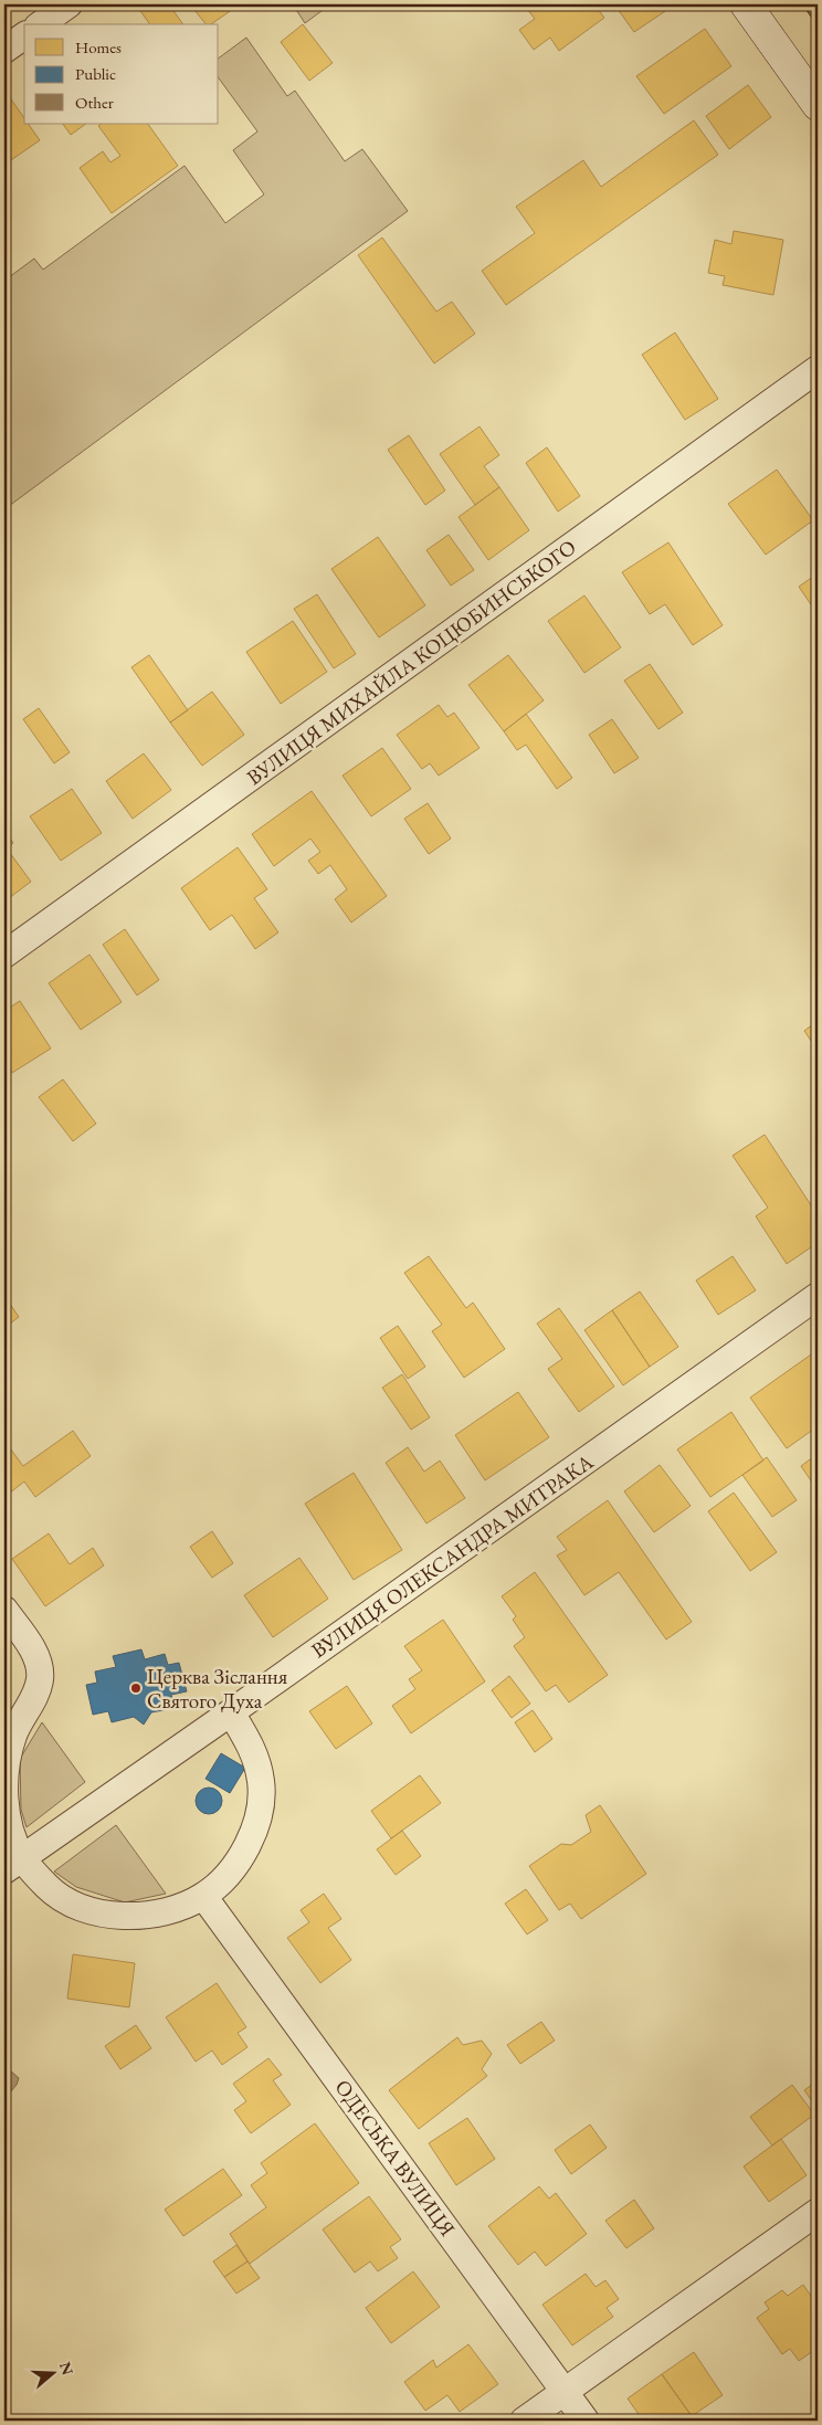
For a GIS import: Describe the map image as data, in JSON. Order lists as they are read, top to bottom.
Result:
{
  "streets": {
    "street": ["ВУЛИЦЯ МИХАЙЛА КОЦЮБИНСЬКОГО", "ВУЛИЦЯ ОЛЕКСАНДРА МИТРАКА", "ОДЕСЬКА ВУЛИЦЯ"]
  },
  "places": ["Церква Зіслання Святого Духа"],
  "legend": ["Homes", "Public", "Other"],
  "north": "right"
}
